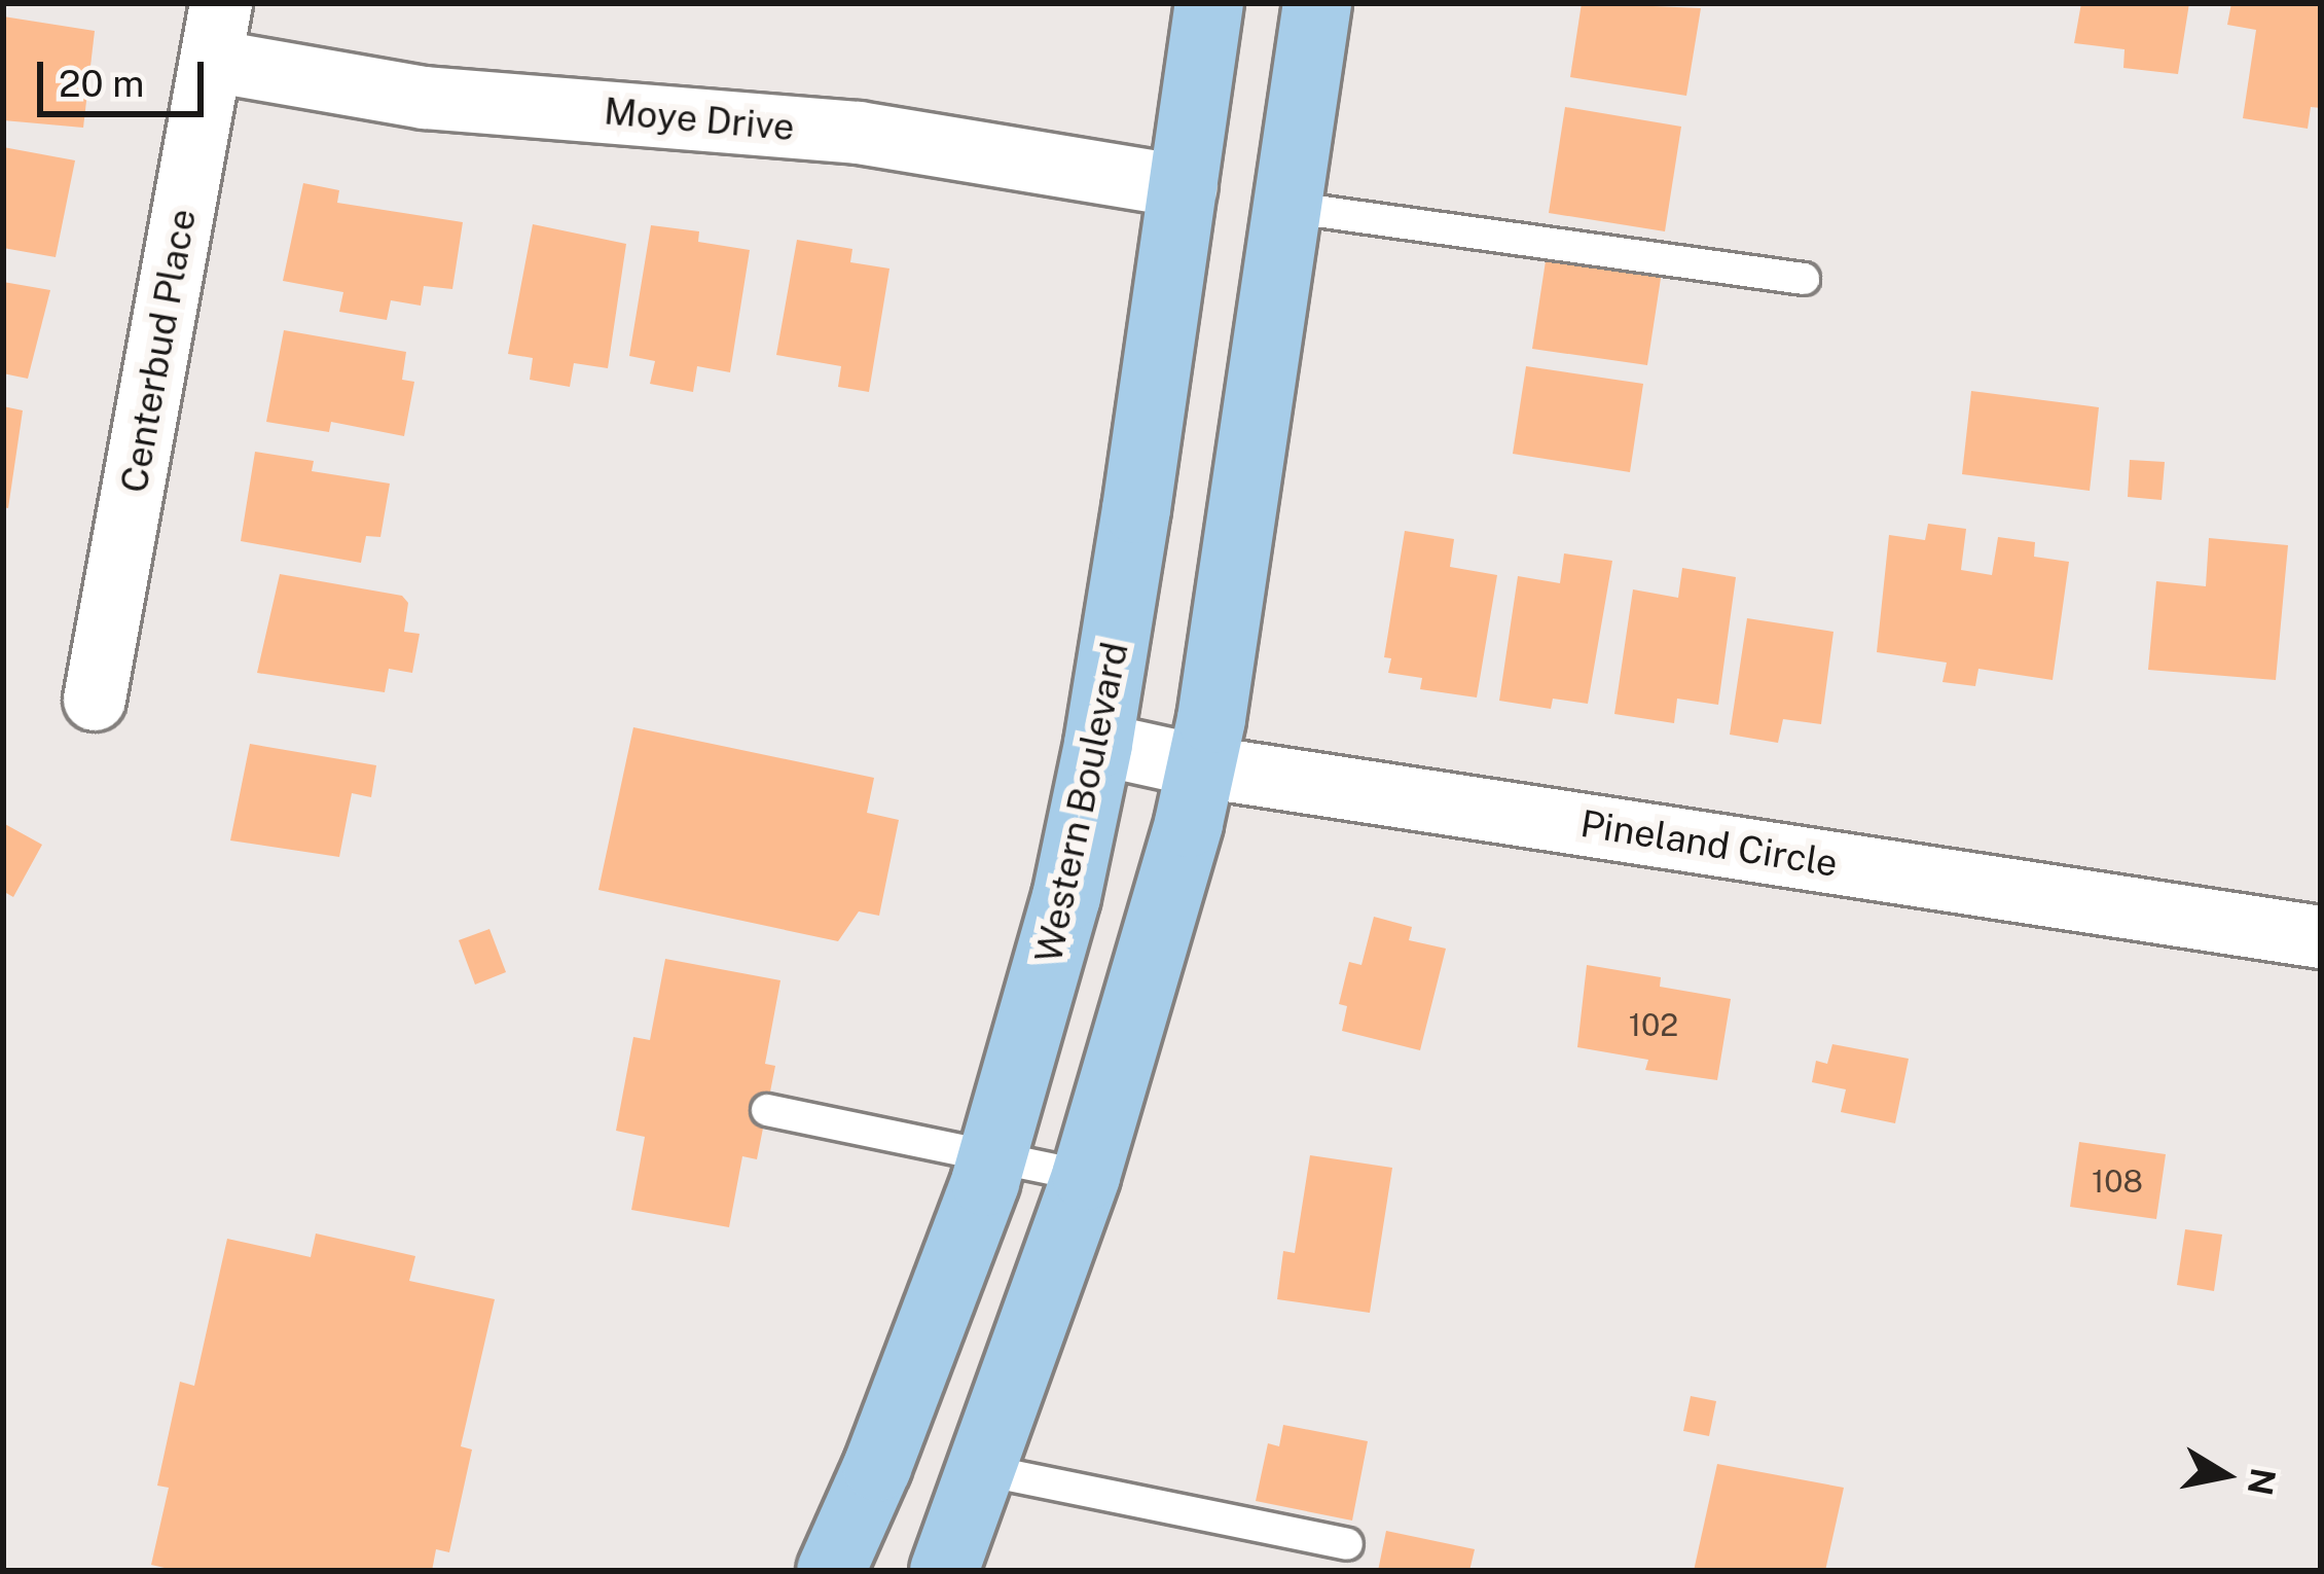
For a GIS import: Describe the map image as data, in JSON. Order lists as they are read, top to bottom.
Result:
{
  "streets": {
    "main road": ["Western Boulevard"],
    "street": ["Moye Drive", "Centerbud Place", "Pineland Circle"]
  },
  "crossings": [
    ["Moye Drive", "Centerbud Place"],
    ["Moye Drive", "Western Boulevard"],
    ["Western Boulevard", "Pineland Circle"]
  ],
  "house_numbers": ["102", "108"],
  "scale_bar": "20 m",
  "north": "right"
}
